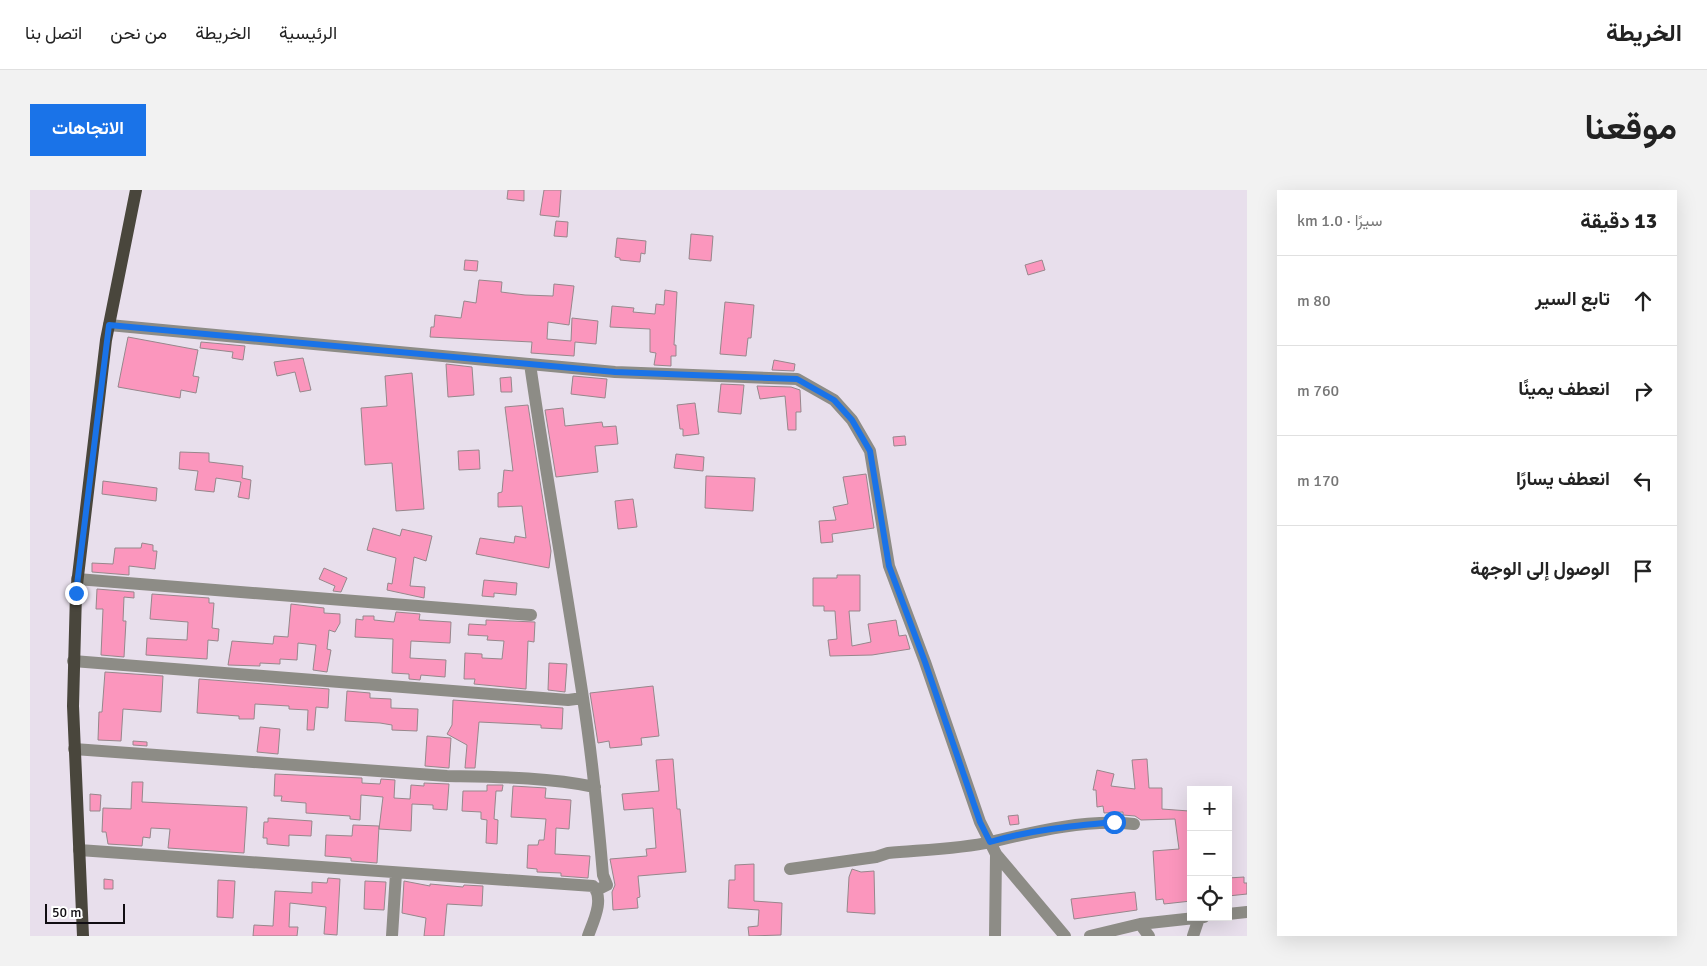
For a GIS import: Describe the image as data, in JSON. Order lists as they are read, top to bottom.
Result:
{
  "scale_bar": "50 m",
  "page": {
    "header": "الخريطة",
    "nav": [
      "الرئيسية",
      "الخريطة",
      "من نحن",
      "اتصل بنا"
    ],
    "title": "موقعنا",
    "buttons": "الاتجاهات",
    "heading": ["13 دقيقة", "سيرًا · 1.0 km"],
    "list": [
      ["تابع السير", "80 m"],
      ["انعطف يمينًا", "760 m"],
      ["انعطف يسارًا", "170 m"],
      "الوصول إلى الوجهة"
    ],
    "map_buttons": ["+", "−"],
    "scale": "50 m"
  }
}
